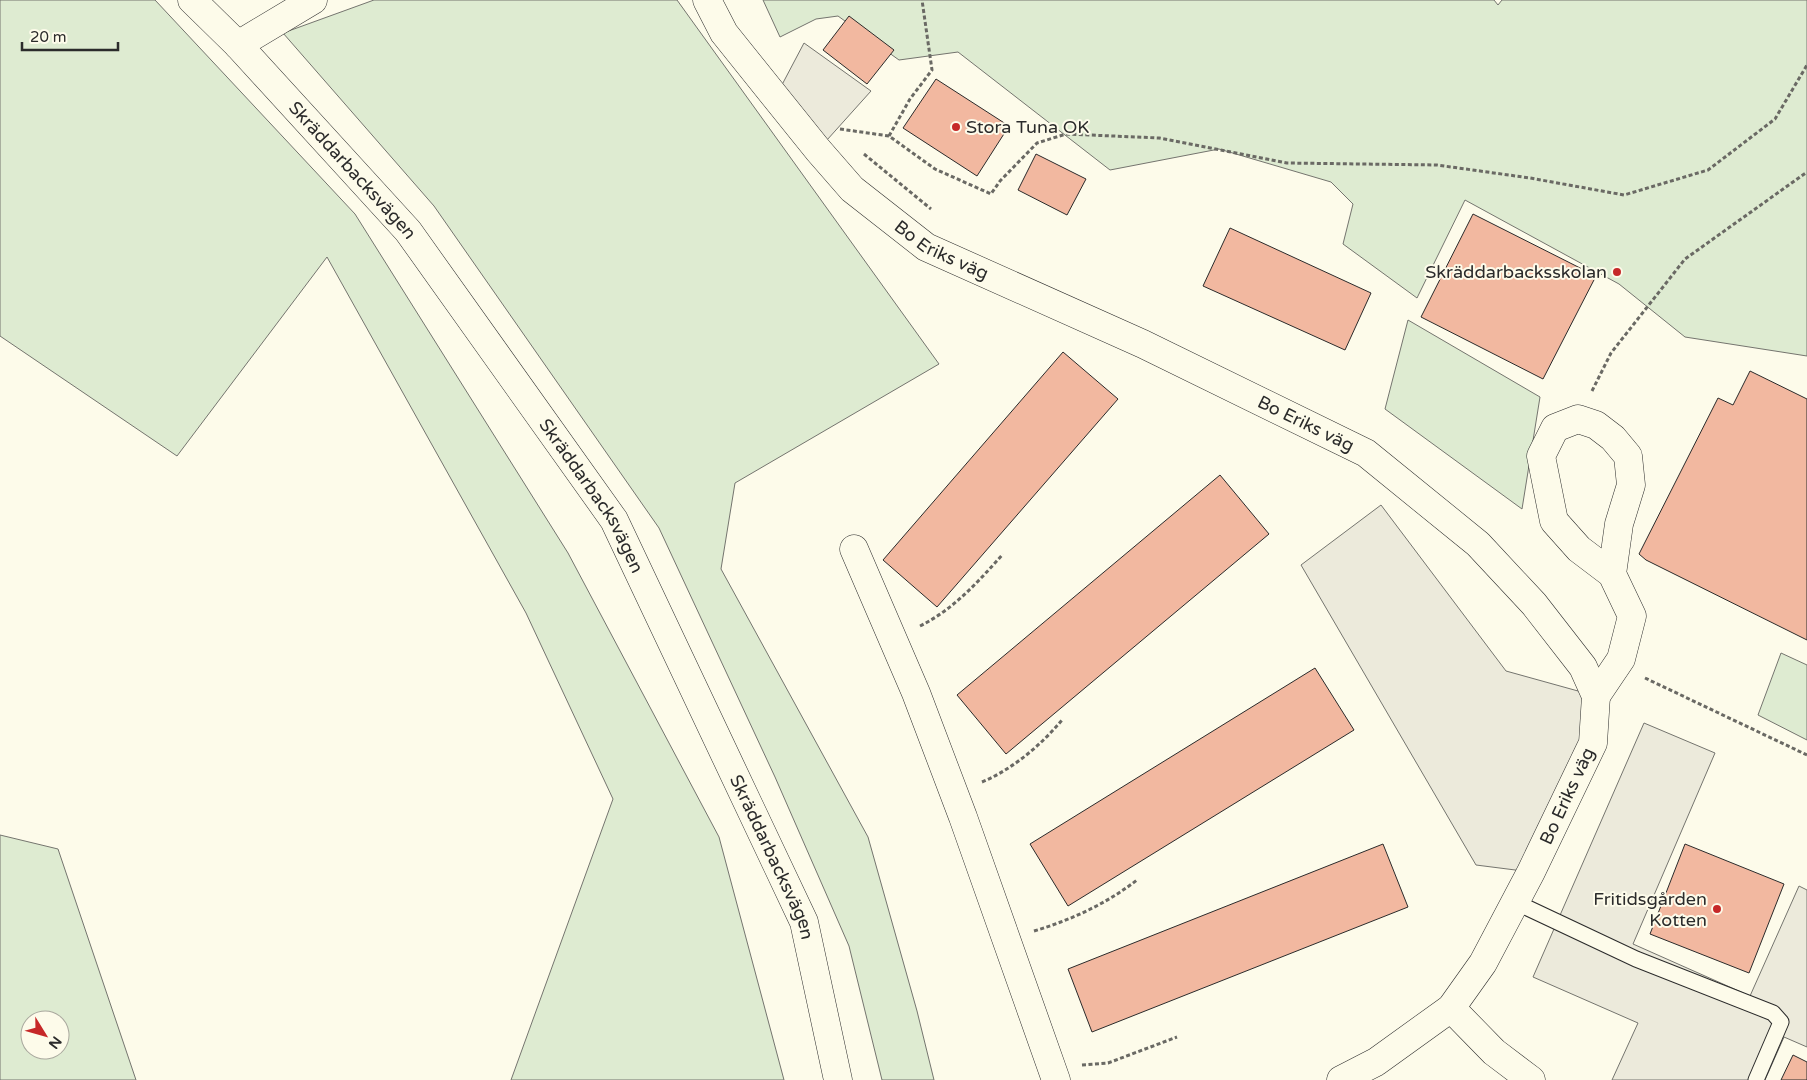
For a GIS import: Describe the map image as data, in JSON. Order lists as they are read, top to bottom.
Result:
{
  "streets": {
    "street": ["Skräddarbacksvägen", "Bo Eriks väg"]
  },
  "places": ["Stora Tuna OK", "Skräddarbacksskolan", "Fritidsgården Kotten"],
  "scale_bar": "20 m",
  "north": "bottom right"
}
